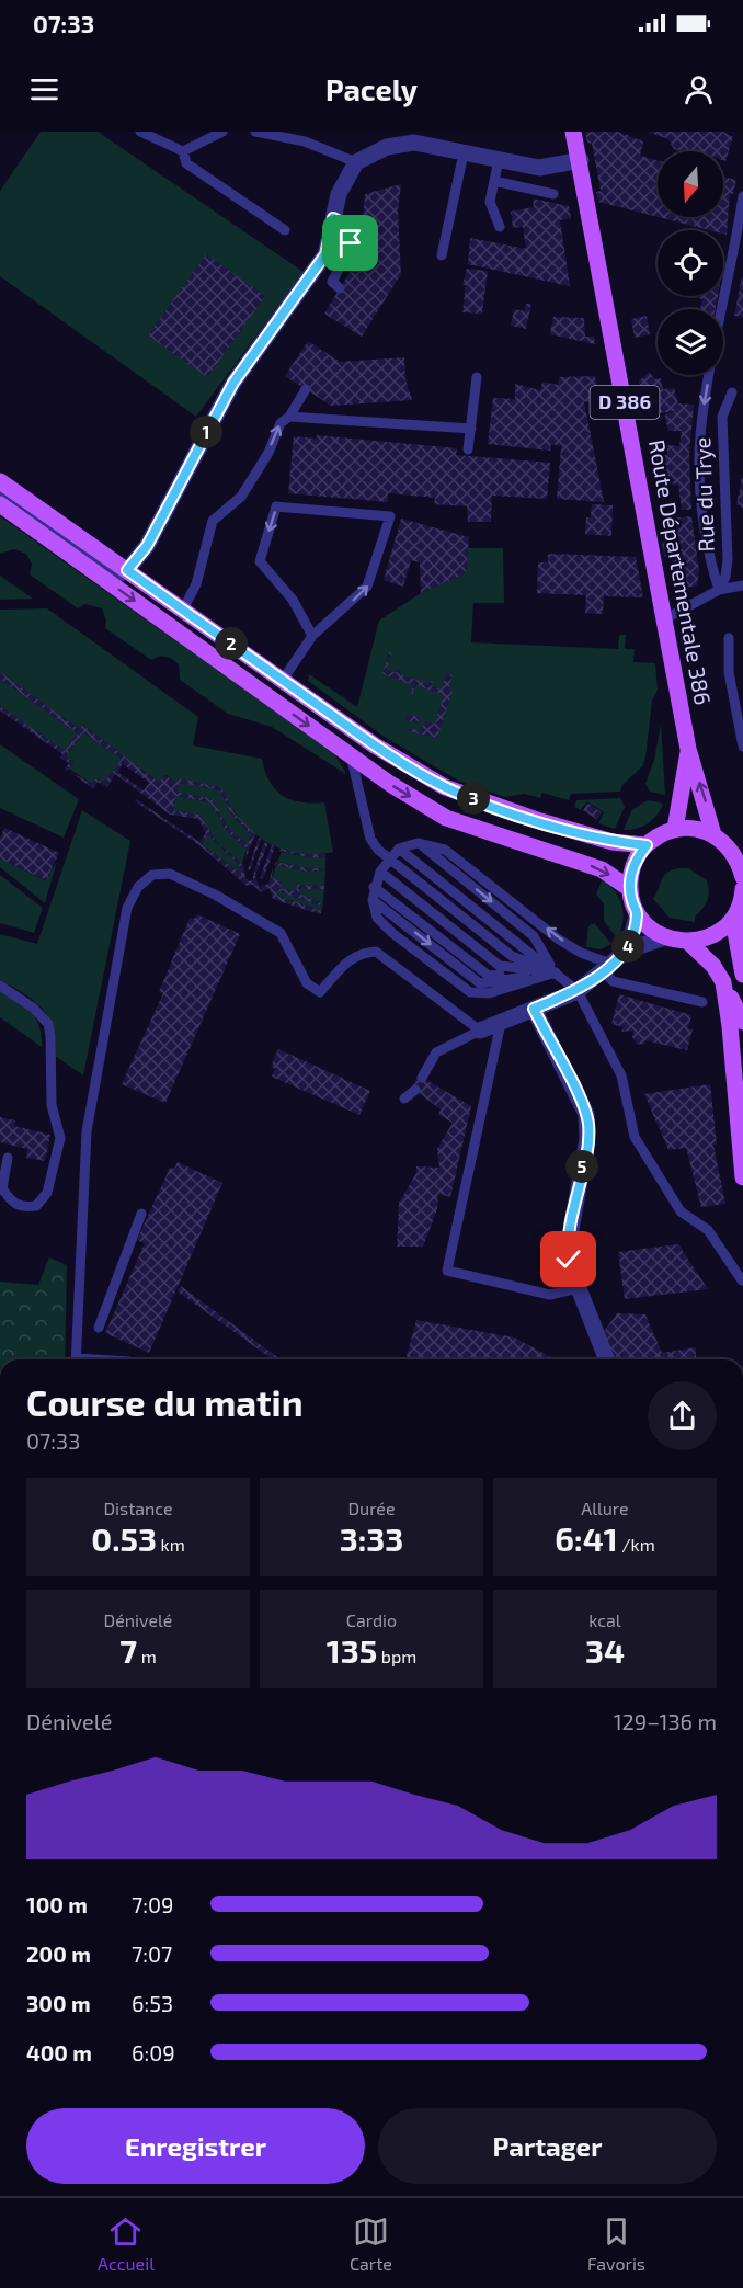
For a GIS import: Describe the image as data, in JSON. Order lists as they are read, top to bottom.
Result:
{
  "streets": {
    "main road": ["D 386", "Route Départementale 386"],
    "lane": ["Rue du Trye"]
  },
  "north": "bottom",
  "page": {
    "status": "07:33",
    "header": "Pacely",
    "pins": [
      "1",
      "2",
      "3",
      "4",
      "5"
    ],
    "heading": ["Course du matin", "07:33"],
    "stats": [
      ["Distance", "0.53 km"],
      ["Durée", "3:33"],
      ["Allure", "6:41 /km"],
      ["Dénivelé", "7 m"],
      ["Cardio", "135 bpm"],
      ["kcal", "34"]
    ],
    "chart": ["Dénivelé", "129–136 m"],
    "list": [
      {
        "name": "100 m",
        "note": "7:09"
      },
      {
        "name": "200 m",
        "note": "7:07"
      },
      {
        "name": "300 m",
        "note": "6:53"
      },
      {
        "name": "400 m",
        "note": "6:09"
      }
    ],
    "buttons": ["Enregistrer", "Partager"],
    "tabs": ["Accueil", "Carte", "Favoris"]
  }
}
